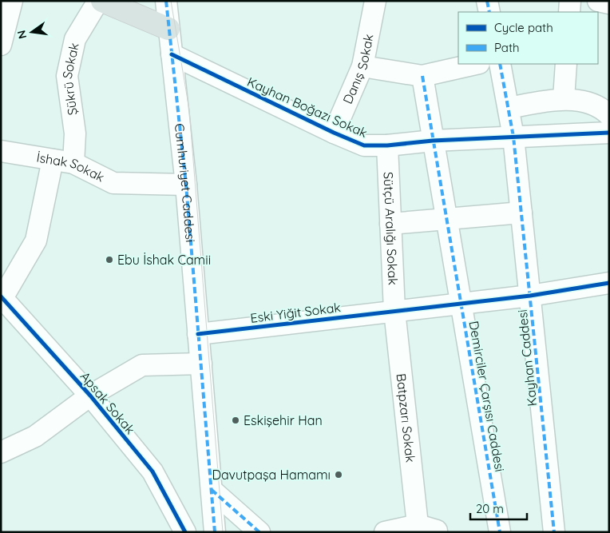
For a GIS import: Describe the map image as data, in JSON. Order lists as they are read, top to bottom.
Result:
{
  "streets": {
    "street": [
      "Danış Sokak",
      "Şükrü Sokak",
      "Kayhan Boğazı Sokak",
      "İshak Sokak",
      "Cumhuriyet Caddesi",
      "Sütçü Aralığı Sokak",
      "Eski Yiğit Sokak",
      "Kayhan Caddesi",
      "Demirciler Çarşısı Caddesi",
      "Apsak Sokak",
      "Batpzarı Sokak"
    ]
  },
  "crossings": [
    ["Danış Sokak", "Kayhan Boğazı Sokak"],
    ["Şükrü Sokak", "İshak Sokak"],
    ["Kayhan Boğazı Sokak", "Cumhuriyet Caddesi"],
    ["Kayhan Boğazı Sokak", "Sütçü Aralığı Sokak"],
    ["Kayhan Boğazı Sokak", "Kayhan Caddesi"],
    ["Kayhan Boğazı Sokak", "Demirciler Çarşısı Caddesi"],
    ["İshak Sokak", "Cumhuriyet Caddesi"],
    ["Cumhuriyet Caddesi", "Eski Yiğit Sokak"],
    ["Sütçü Aralığı Sokak", "Eski Yiğit Sokak"],
    ["Sütçü Aralığı Sokak", "Batpzarı Sokak"],
    ["Eski Yiğit Sokak", "Kayhan Caddesi"],
    ["Eski Yiğit Sokak", "Demirciler Çarşısı Caddesi"],
    ["Eski Yiğit Sokak", "Batpzarı Sokak"]
  ],
  "places": ["Ebu İshak Camii", "Eskişehir Han", "Davutpaşa Hamamı"],
  "legend": ["Cycle path", "Path"],
  "scale_bar": "20 m",
  "north": "left"
}
